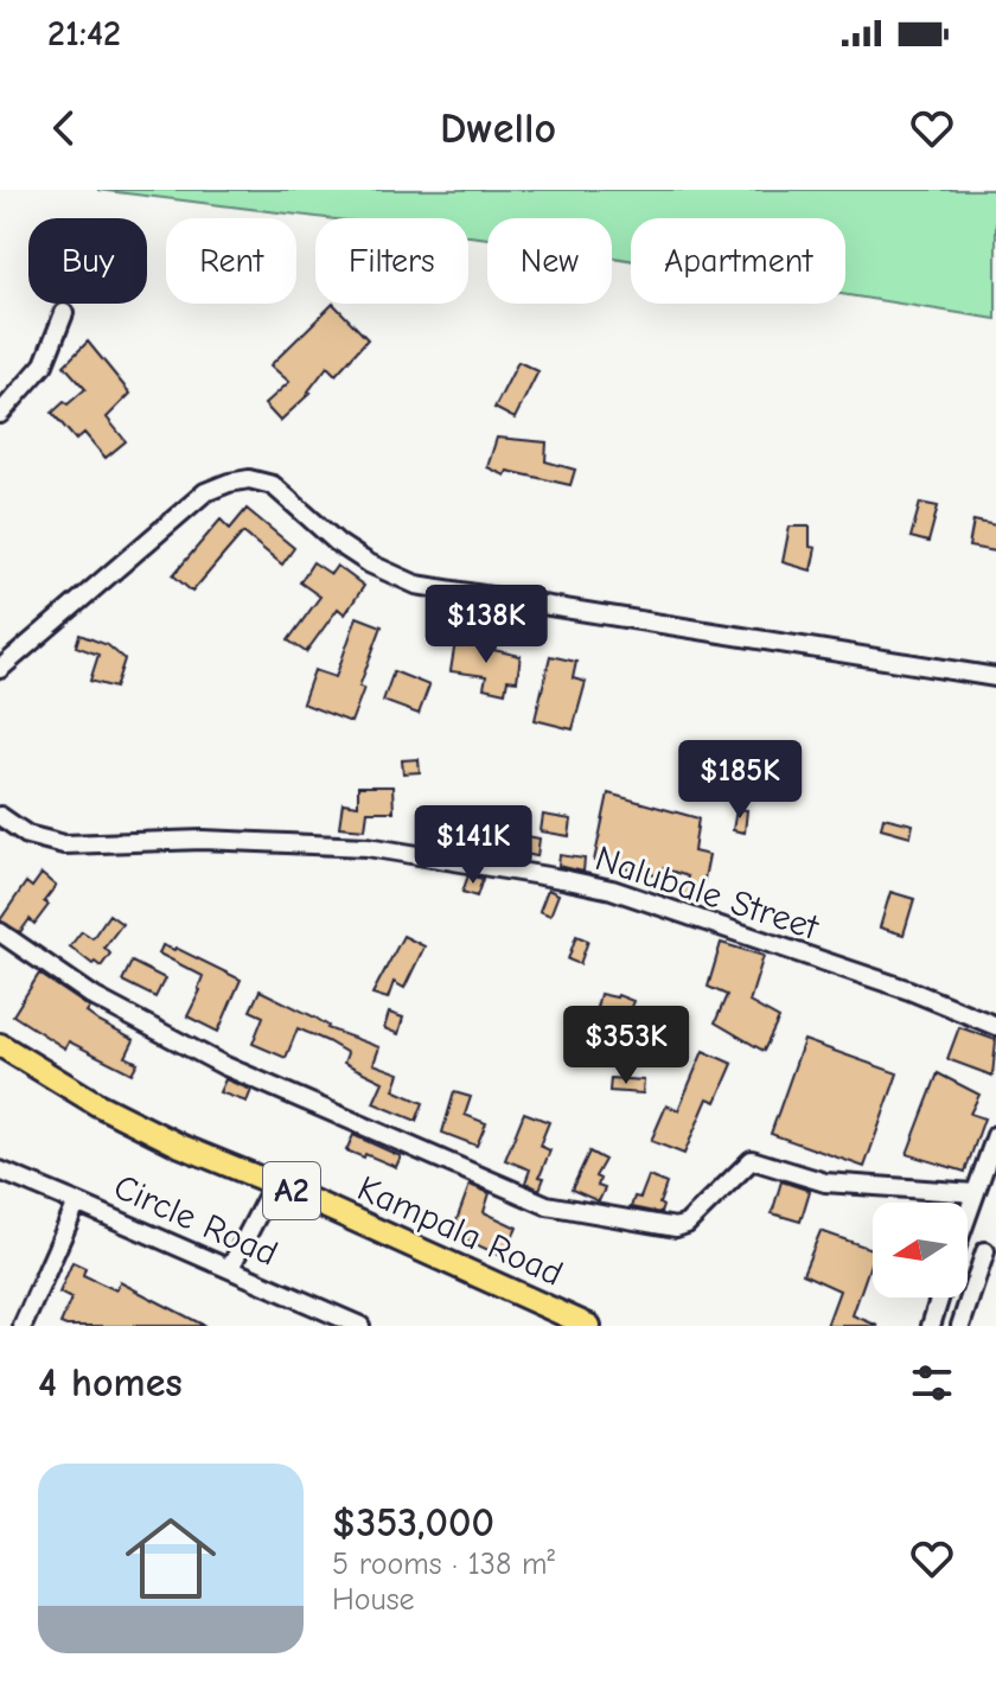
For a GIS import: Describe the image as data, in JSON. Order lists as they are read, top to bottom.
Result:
{
  "streets": {
    "main road": ["A2", "Kampala Road"],
    "street": ["Nalubale Street", "Circle Road"]
  },
  "north": "left",
  "page": {
    "status": "21:42",
    "header": "Dwello",
    "chip": [
      "Buy",
      "Rent",
      "Filters",
      "New",
      "Apartment"
    ],
    "price": [
      "$138K",
      "$185K",
      "$141K",
      "$353K"
    ],
    "heading": "4 homes",
    "list": [
      {
        "name": "$353,000",
        "note": "5 rooms · 138 m² · House"
      }
    ]
  }
}
